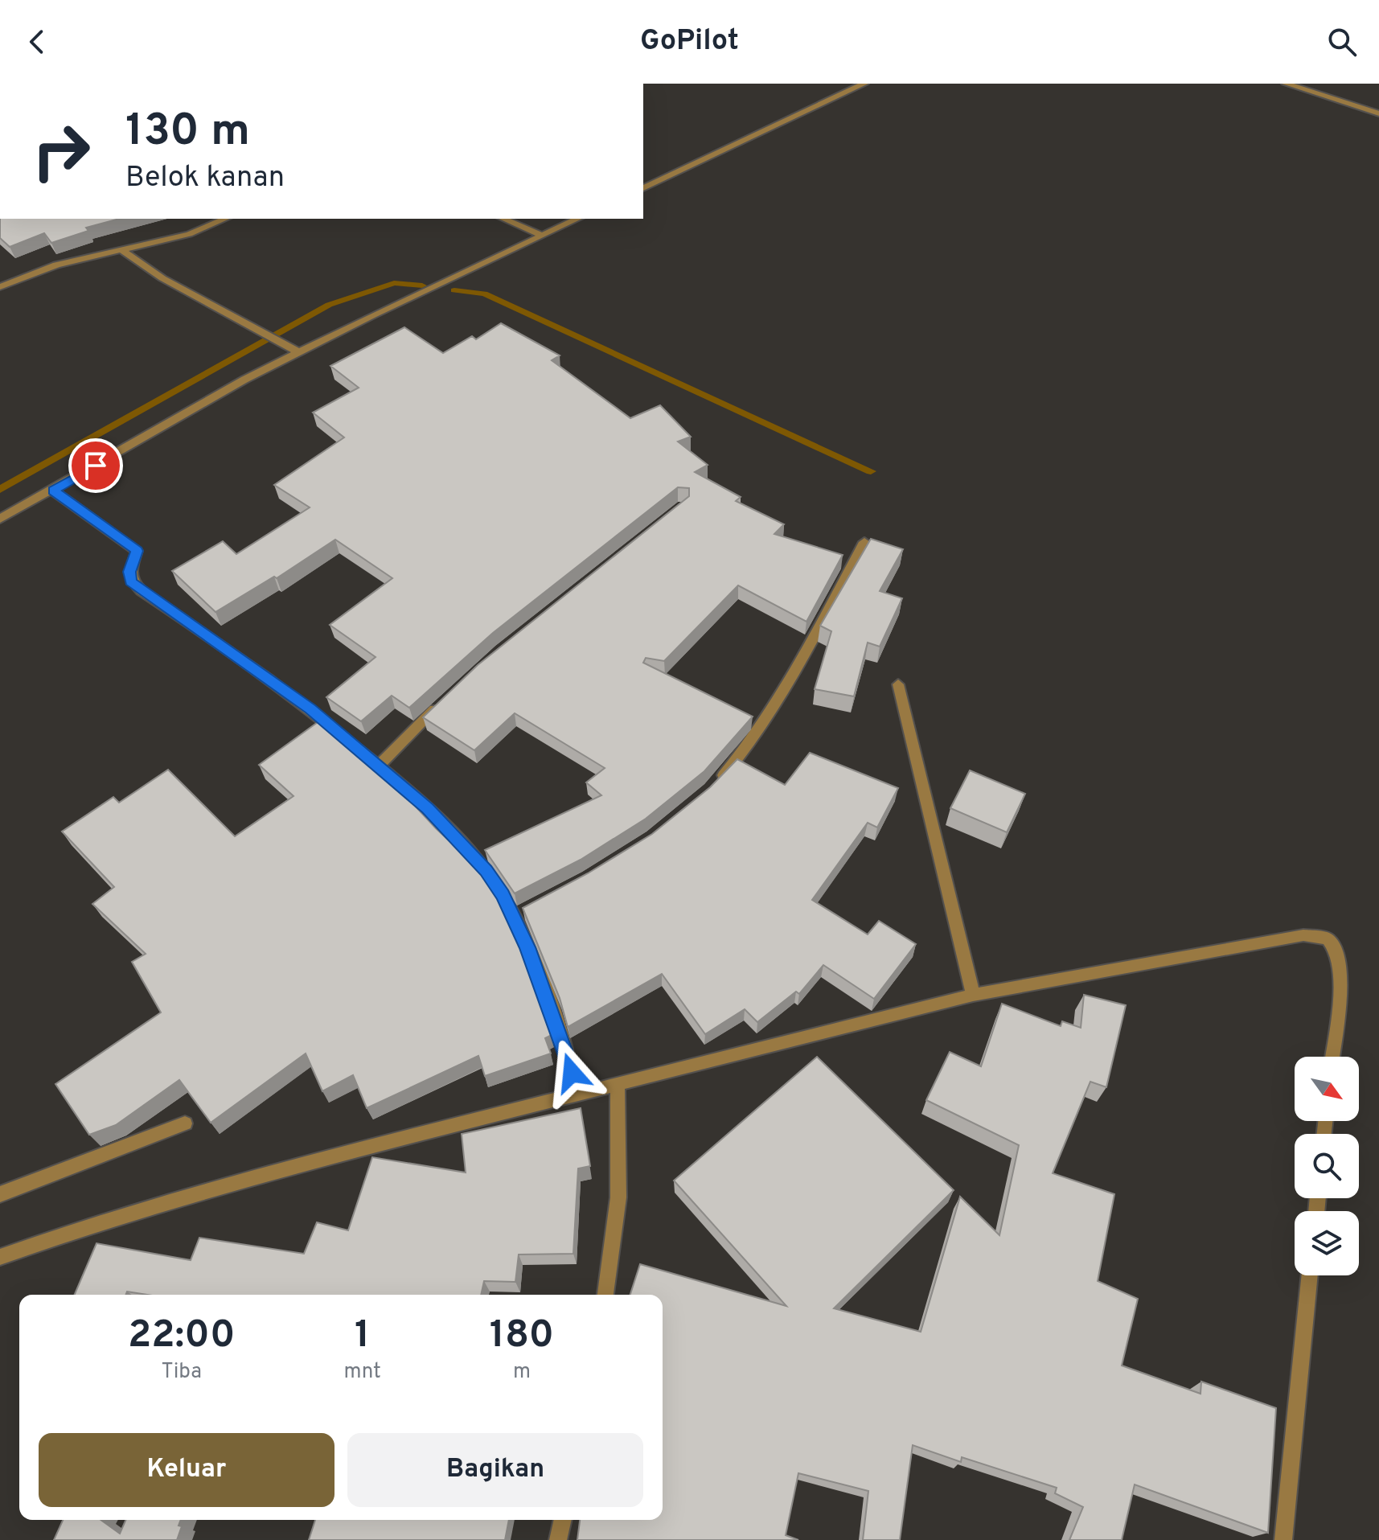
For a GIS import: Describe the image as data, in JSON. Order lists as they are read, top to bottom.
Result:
{
  "north": "bottom right",
  "page": {
    "header": "GoPilot",
    "turn": ["130 m", "Belok kanan"],
    "eta": [
      "22:00",
      "Tiba",
      "1",
      "mnt",
      "180",
      "m"
    ],
    "buttons": ["Keluar", "Bagikan"]
  }
}
